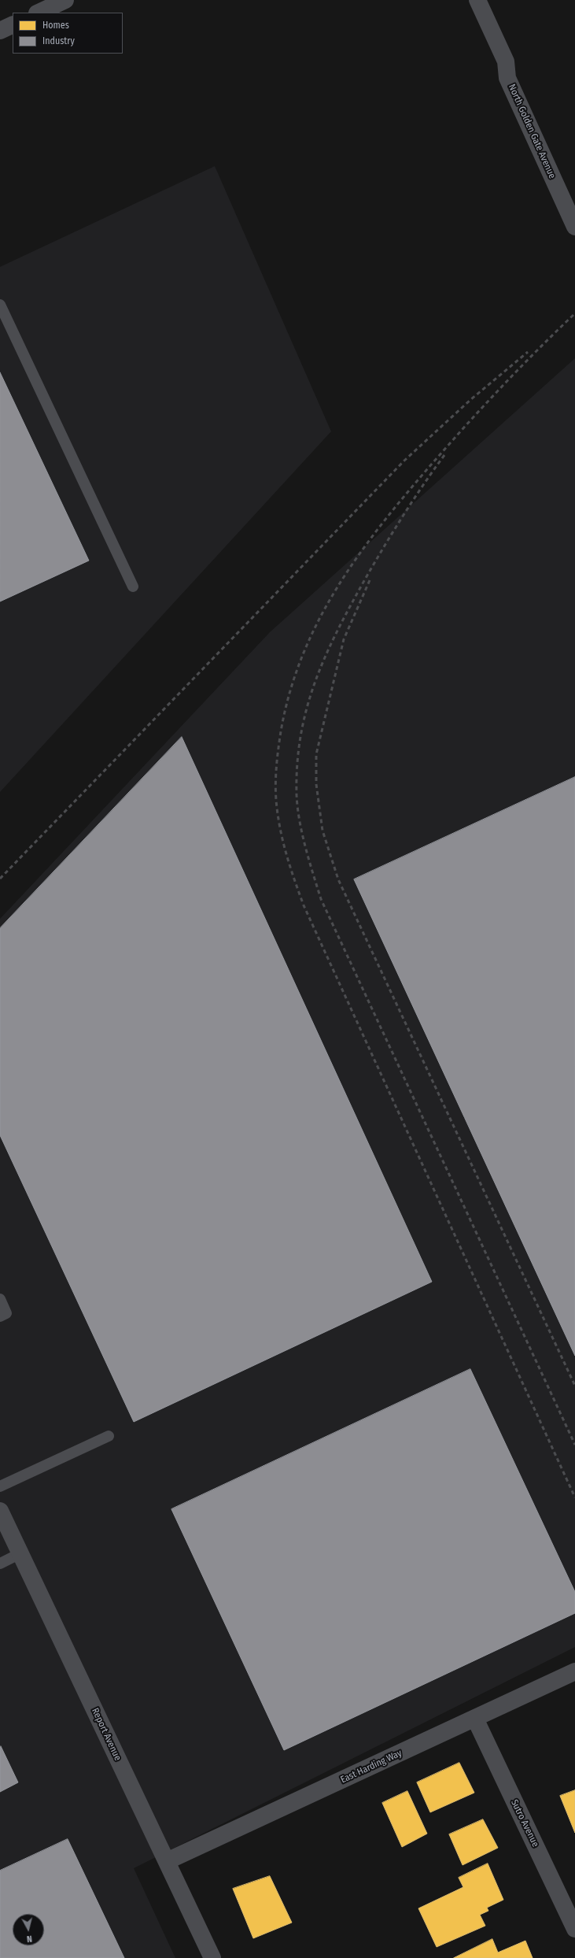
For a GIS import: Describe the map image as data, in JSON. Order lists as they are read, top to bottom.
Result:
{
  "streets": {
    "street": [
      "North Golden Gate Avenue",
      "Report Avenue",
      "East Harding Way",
      "Sutro Avenue"
    ]
  },
  "crossings": [
    ["Report Avenue", "East Harding Way"],
    ["East Harding Way", "Sutro Avenue"]
  ],
  "legend": ["Homes", "Industry"],
  "north": "bottom"
}
